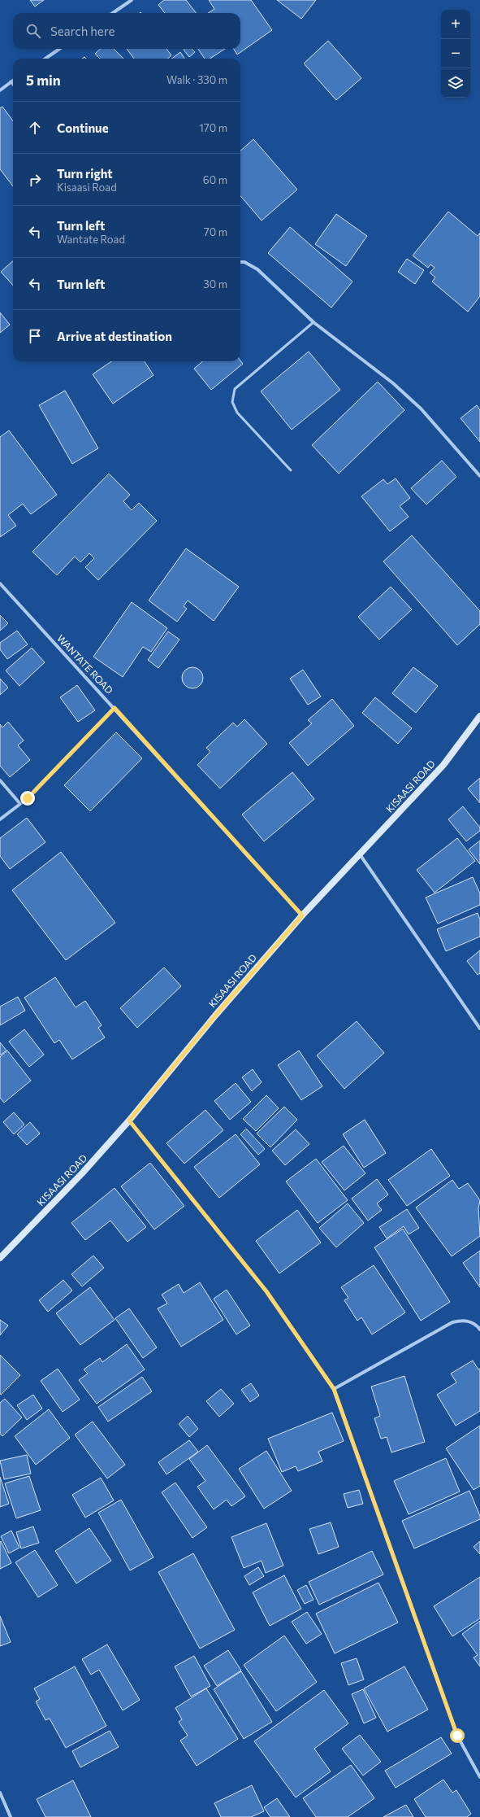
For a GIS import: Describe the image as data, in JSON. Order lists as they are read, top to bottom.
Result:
{
  "streets": {
    "main road": ["KISAASI ROAD"],
    "street": ["WANTATE ROAD"]
  },
  "crossings": [
    ["WANTATE ROAD", "KISAASI ROAD"]
  ],
  "page": {
    "map_buttons": ["+", "−"],
    "search": "Search here",
    "heading": ["5 min", "Walk · 330 m"],
    "list": [
      ["Continue", "170 m"],
      ["Turn right", "Kisaasi Road", "60 m"],
      ["Turn left", "Wantate Road", "70 m"],
      ["Turn left", "30 m"],
      "Arrive at destination"
    ]
  }
}
